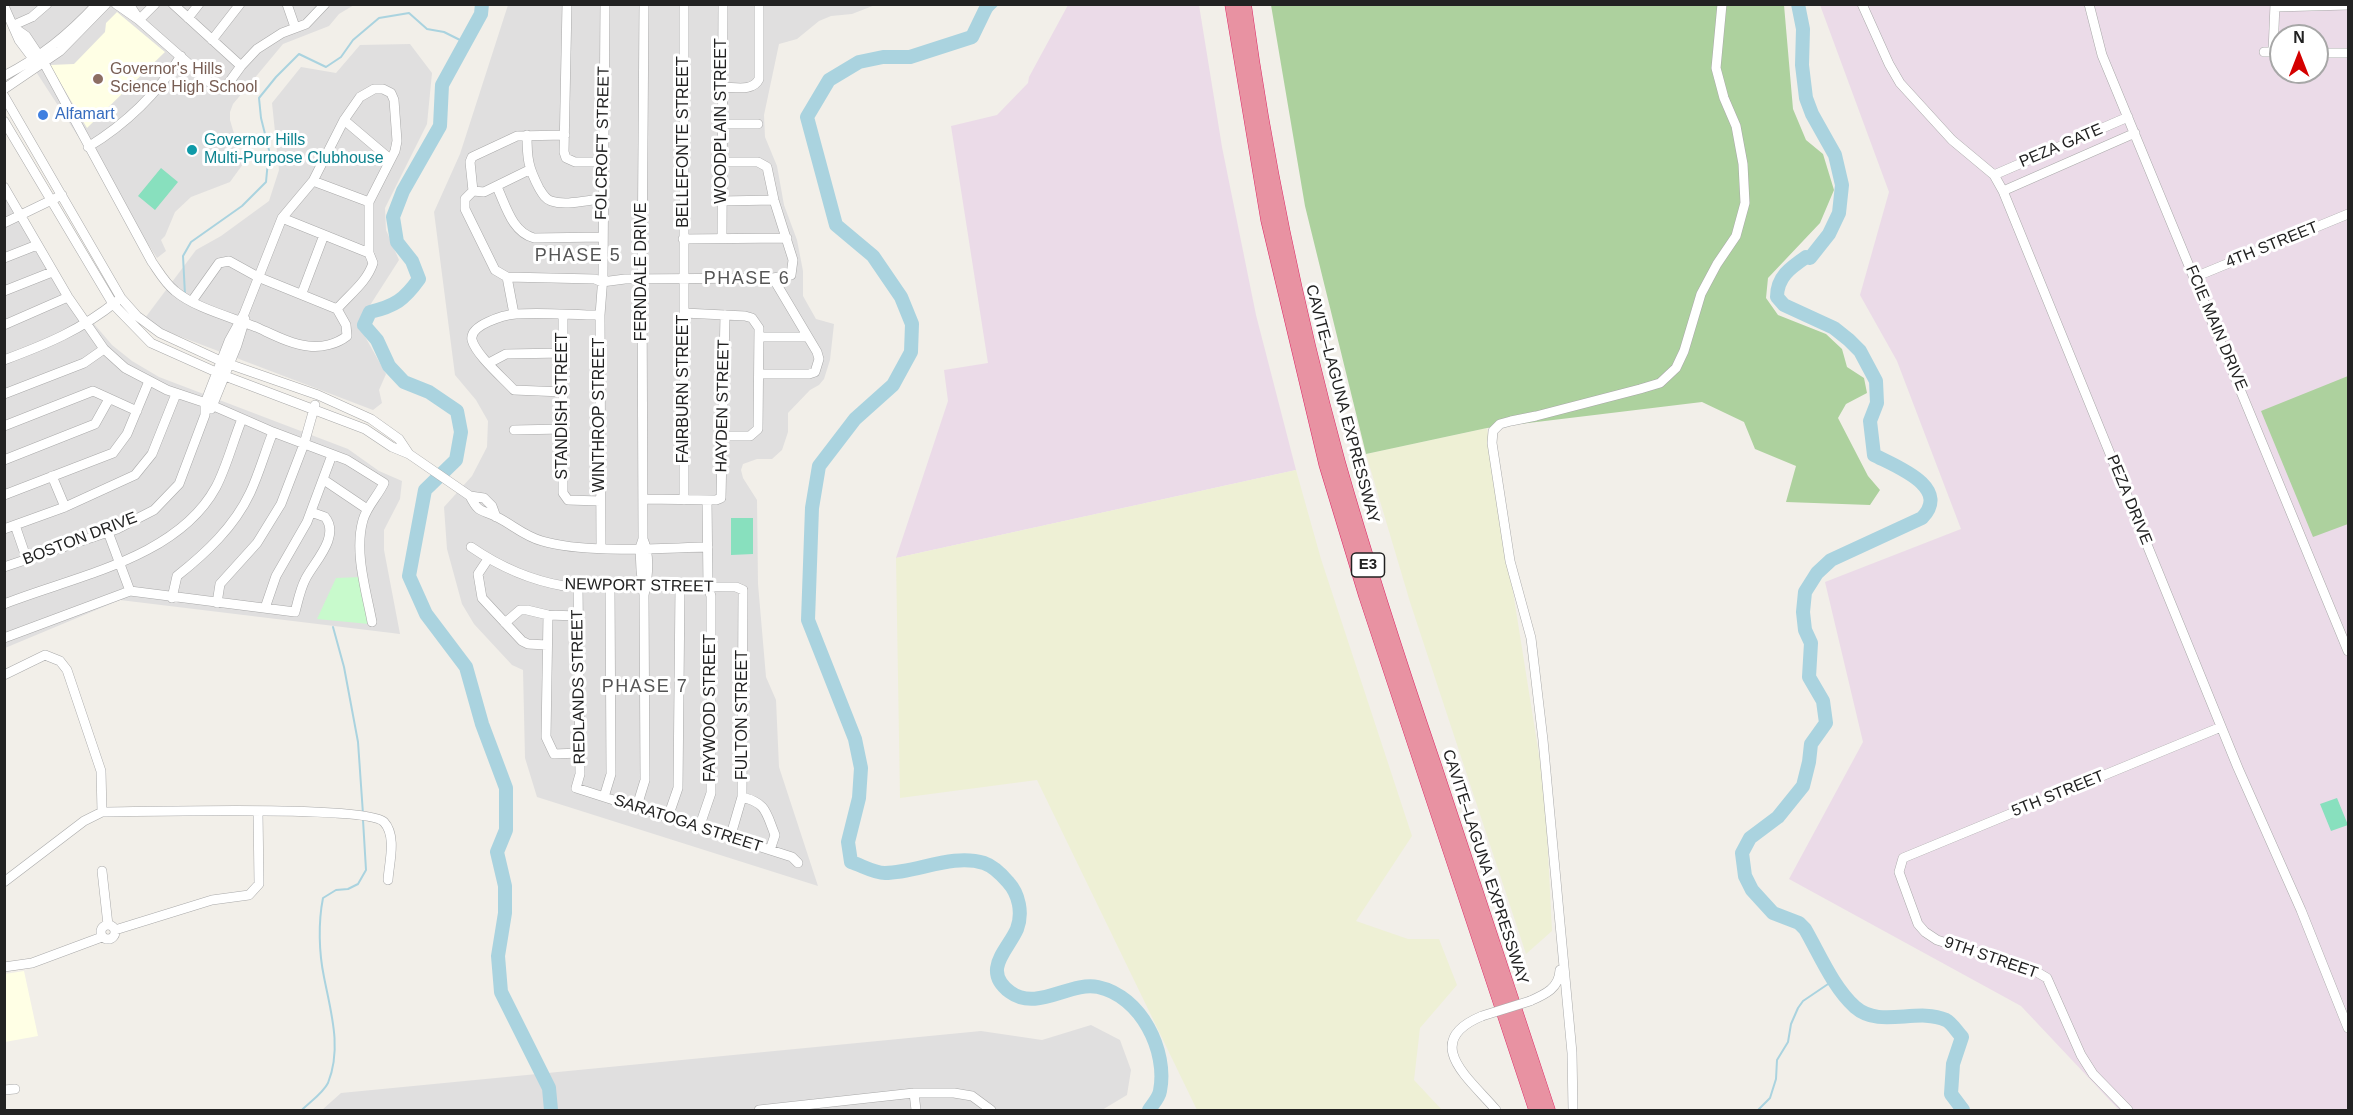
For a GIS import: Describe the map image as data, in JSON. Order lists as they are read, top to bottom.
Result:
{
  "streets": {
    "highway": ["CAVITE–LAGUNA EXPRESSWAY", "E3"],
    "street": [
      "WOODPLAIN STREET",
      "BELLEFONTE STREET",
      "FOLCROFT STREET",
      "PEZA GATE",
      "4TH STREET",
      "FERNDALE DRIVE",
      "FCIE MAIN DRIVE",
      "FAIRBURN STREET",
      "STANDISH STREET",
      "HAYDEN STREET",
      "WINTHROP STREET",
      "PEZA DRIVE",
      "BOSTON DRIVE",
      "NEWPORT STREET",
      "REDLANDS STREET",
      "FAYWOOD STREET",
      "FULTON STREET",
      "5TH STREET",
      "SARATOGA STREET",
      "9TH STREET"
    ]
  },
  "crossings": [
    ["BELLEFONTE STREET", "FAIRBURN STREET"],
    ["FOLCROFT STREET", "WINTHROP STREET"],
    ["PEZA GATE", "FCIE MAIN DRIVE"],
    ["PEZA GATE", "PEZA DRIVE"],
    ["4TH STREET", "FCIE MAIN DRIVE"],
    ["FERNDALE DRIVE", "NEWPORT STREET"],
    ["FERNDALE DRIVE", "SARATOGA STREET"],
    ["STANDISH STREET", "WINTHROP STREET"],
    ["HAYDEN STREET", "FAYWOOD STREET"],
    ["PEZA DRIVE", "5TH STREET"],
    ["NEWPORT STREET", "REDLANDS STREET"],
    ["NEWPORT STREET", "FAYWOOD STREET"],
    ["NEWPORT STREET", "FULTON STREET"],
    ["REDLANDS STREET", "SARATOGA STREET"],
    ["FAYWOOD STREET", "SARATOGA STREET"],
    ["FULTON STREET", "SARATOGA STREET"],
    ["5TH STREET", "9TH STREET"]
  ],
  "districts": ["PHASE 5", "PHASE 6", "PHASE 7"],
  "places": ["Governor's Hills Science High School", "Alfamart", "Governor Hills Multi-Purpose Clubhouse"],
  "north": "top"
}
